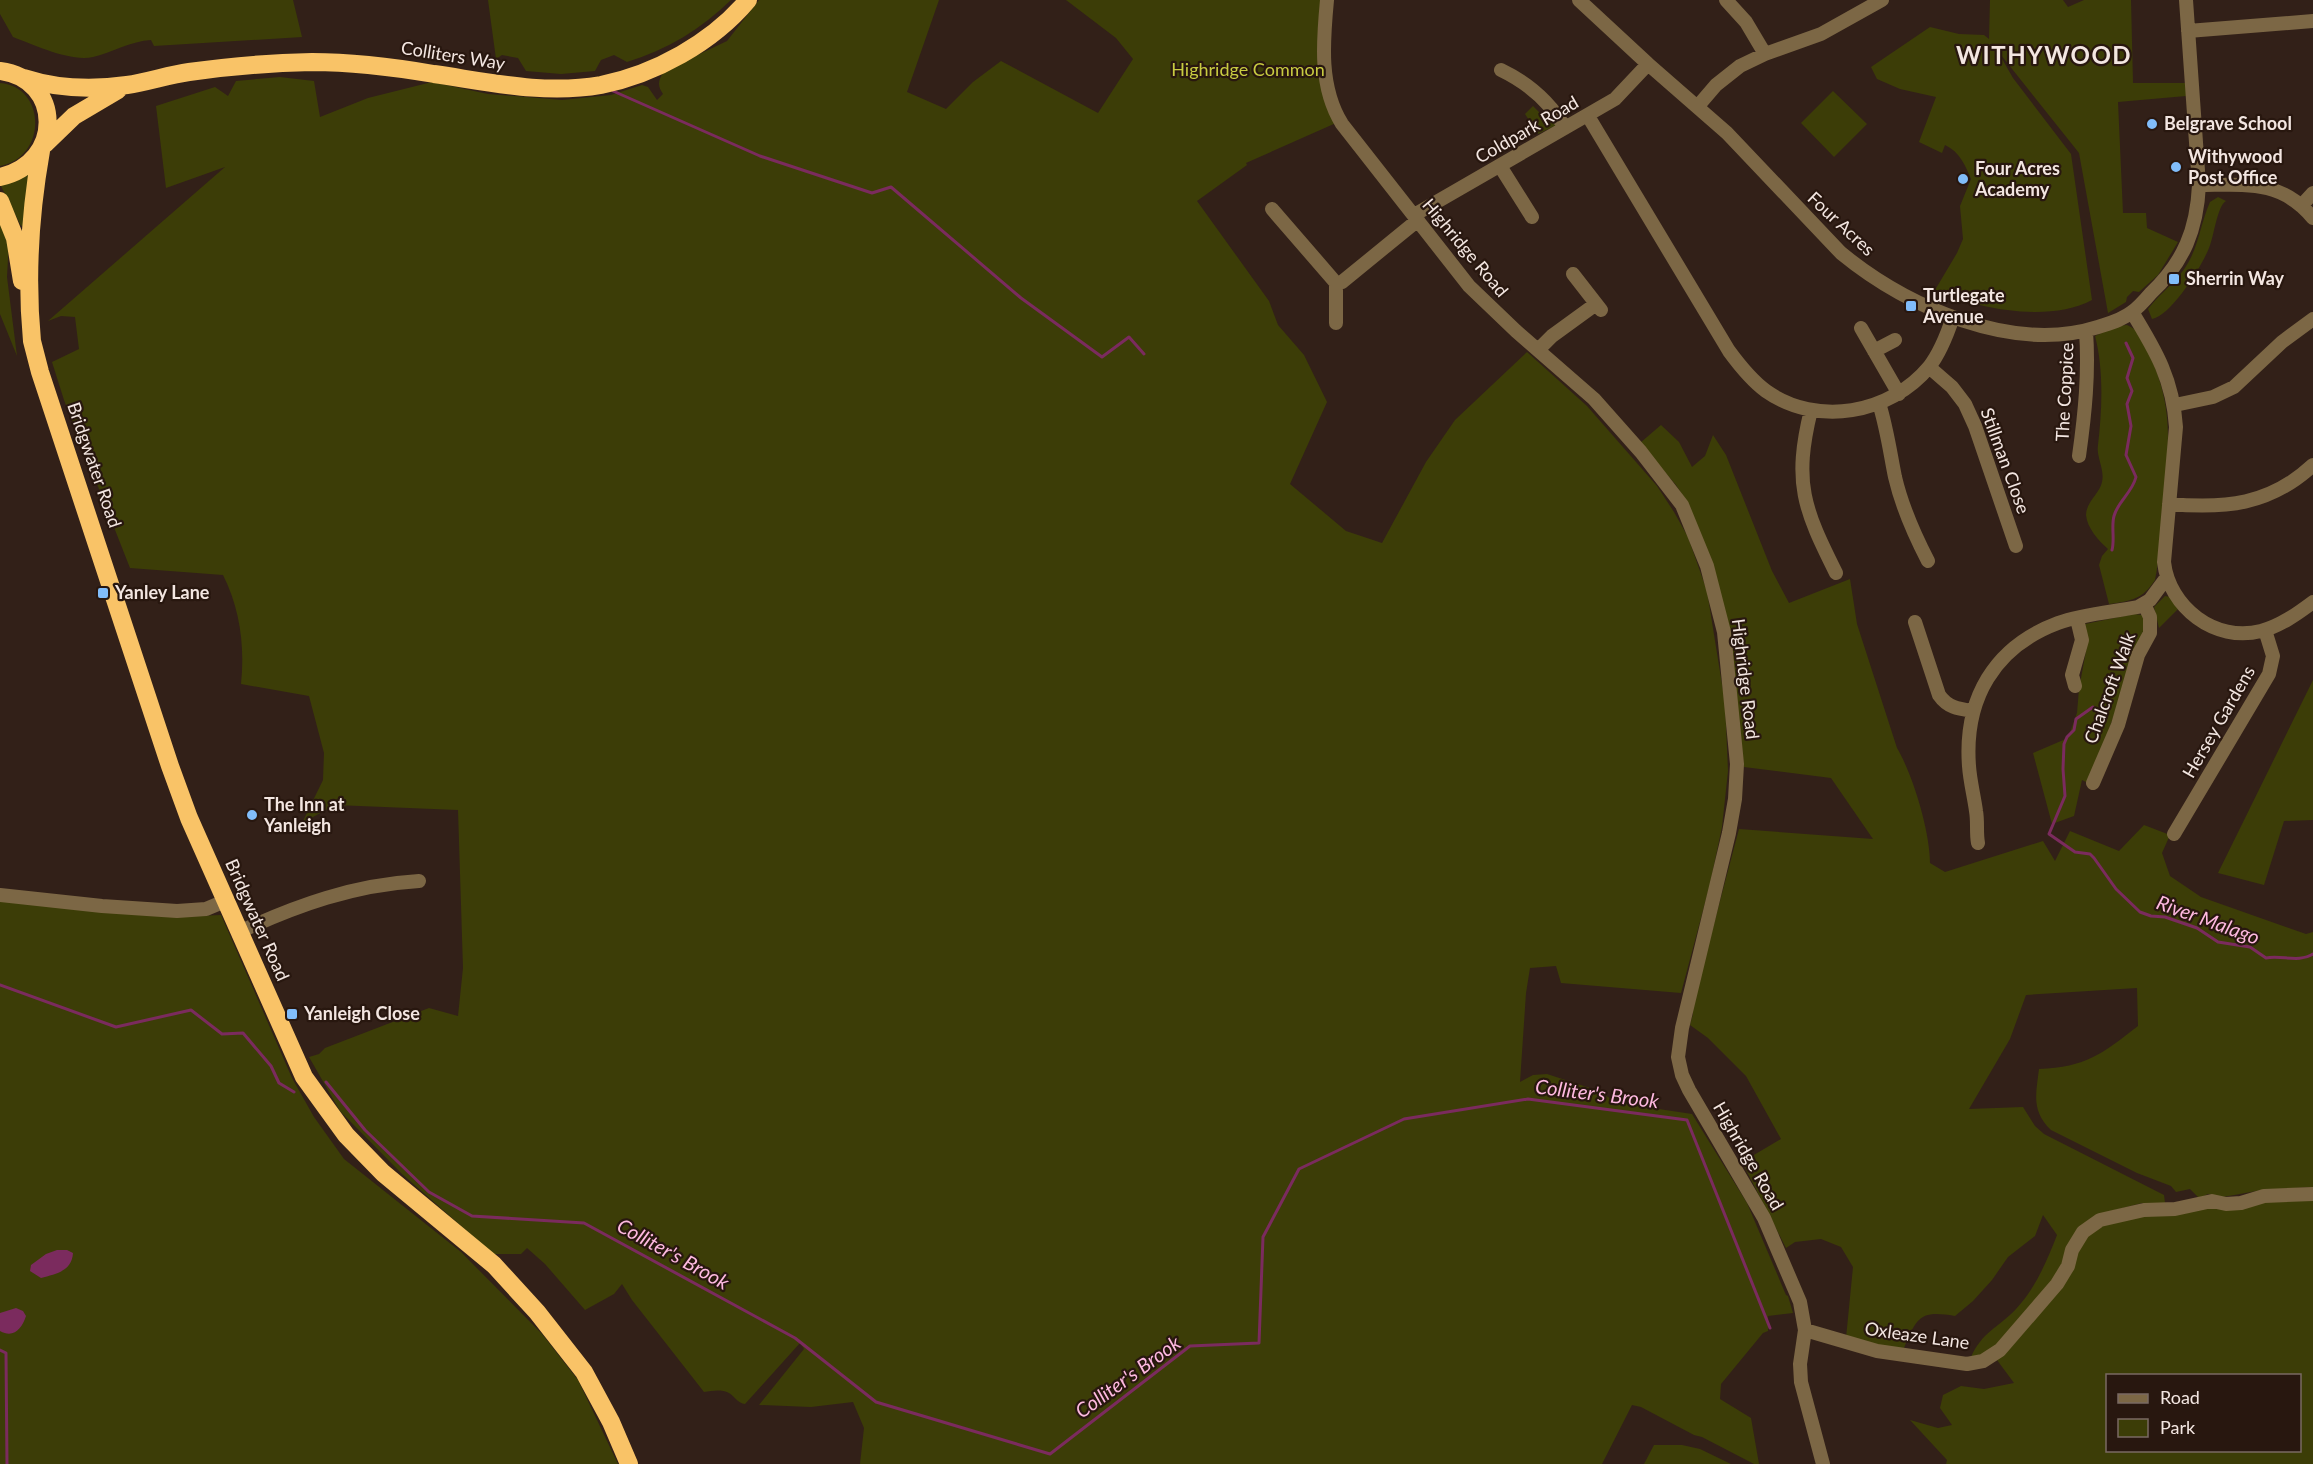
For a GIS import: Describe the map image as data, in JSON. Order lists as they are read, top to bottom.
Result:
{
  "streets": {
    "highway": ["Colliters Way", "Bridgwater Road"],
    "street": [
      "Coldpark Road",
      "Four Acres",
      "Highridge Road",
      "The Coppice",
      "Stillman Close",
      "Chalcroft Walk",
      "Hersey Gardens",
      "Oxleaze Lane"
    ]
  },
  "crossings": [
    ["Coldpark Road", "Four Acres"],
    ["Coldpark Road", "Highridge Road"],
    ["Four Acres", "The Coppice"],
    ["Highridge Road", "Oxleaze Lane"]
  ],
  "districts": ["WITHYWOOD"],
  "water": ["River Malago", "Colliter's Brook"],
  "parks": ["Highridge Common"],
  "places": {
    "other": [
      "Belgrave School",
      "Withywood Post Office",
      "Four Acres Academy",
      "The Inn at Yanleigh"
    ],
    "transit": [
      "Sherrin Way",
      "Turtlegate Avenue",
      "Yanley Lane",
      "Yanleigh Close"
    ]
  },
  "legend": ["Road", "Park"]
}
